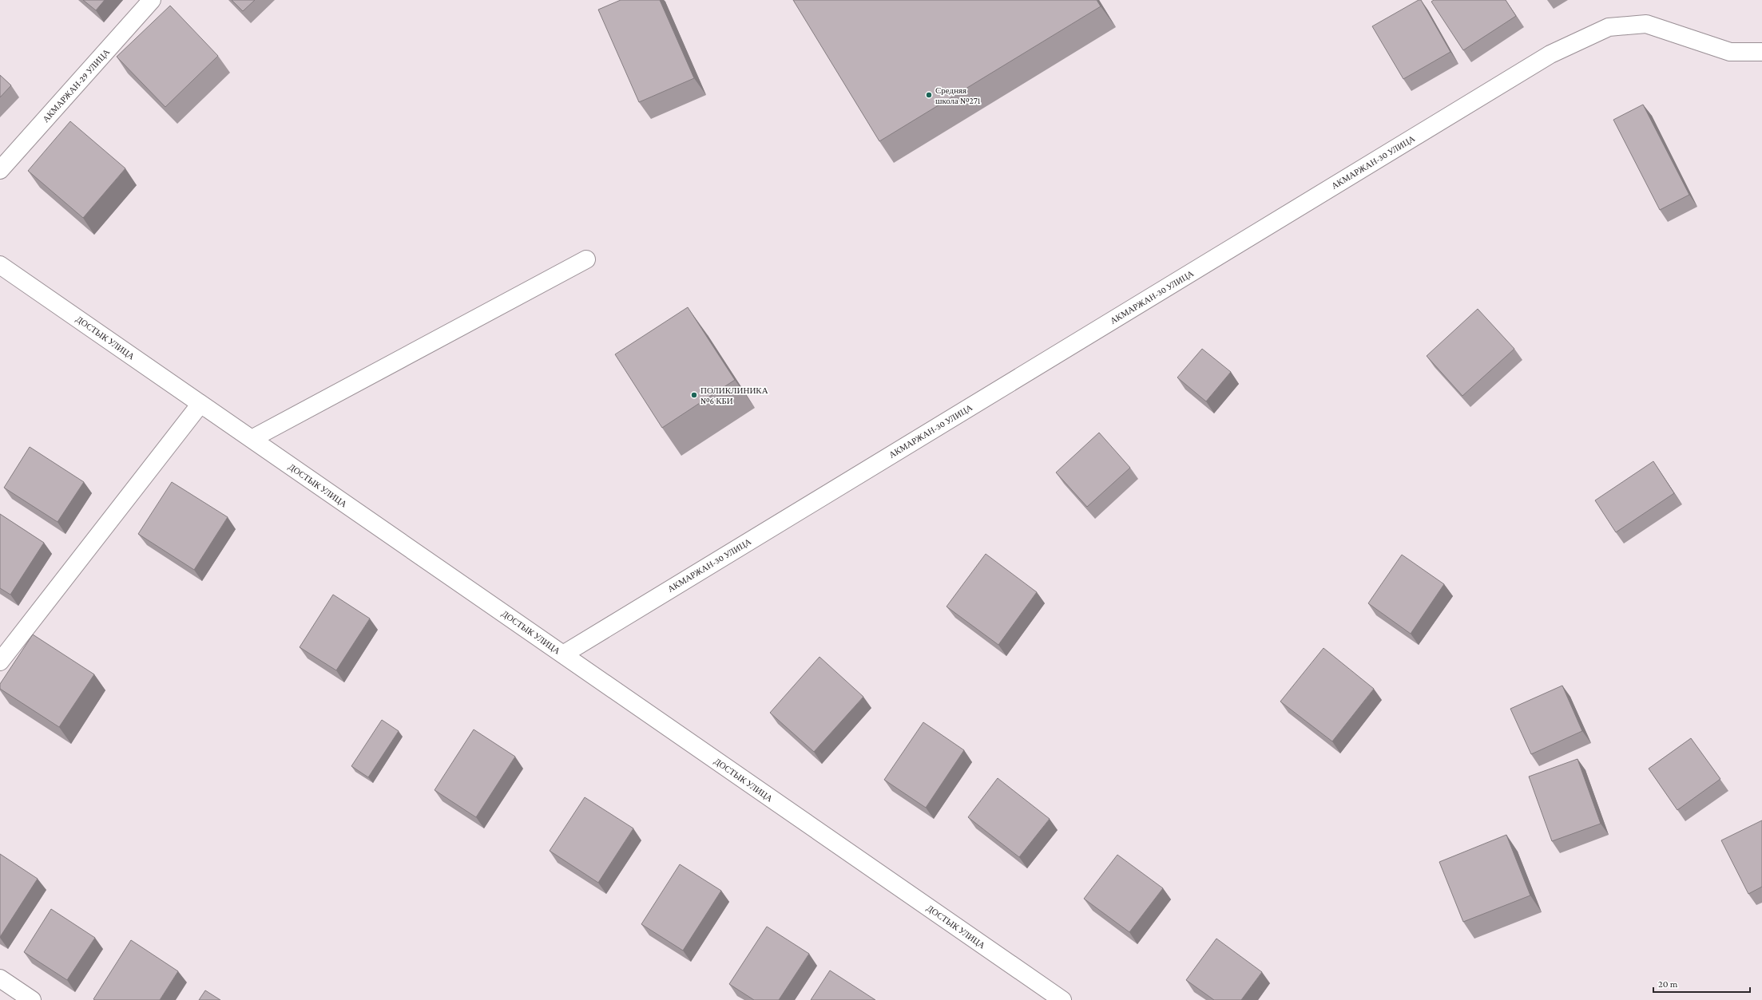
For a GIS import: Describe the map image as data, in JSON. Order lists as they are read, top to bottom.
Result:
{
  "streets": {
    "street": ["АКМАРЖАН-29 УЛИЦА", "АКМАРЖАН-30 УЛИЦА", "ДОСТЫК УЛИЦА"]
  },
  "crossings": [
    ["АКМАРЖАН-30 УЛИЦА", "ДОСТЫК УЛИЦА"]
  ],
  "places": ["Средняя школа №271", "ПОЛИКЛИНИКА №6 КБИ"],
  "scale_bar": "20 m"
}
